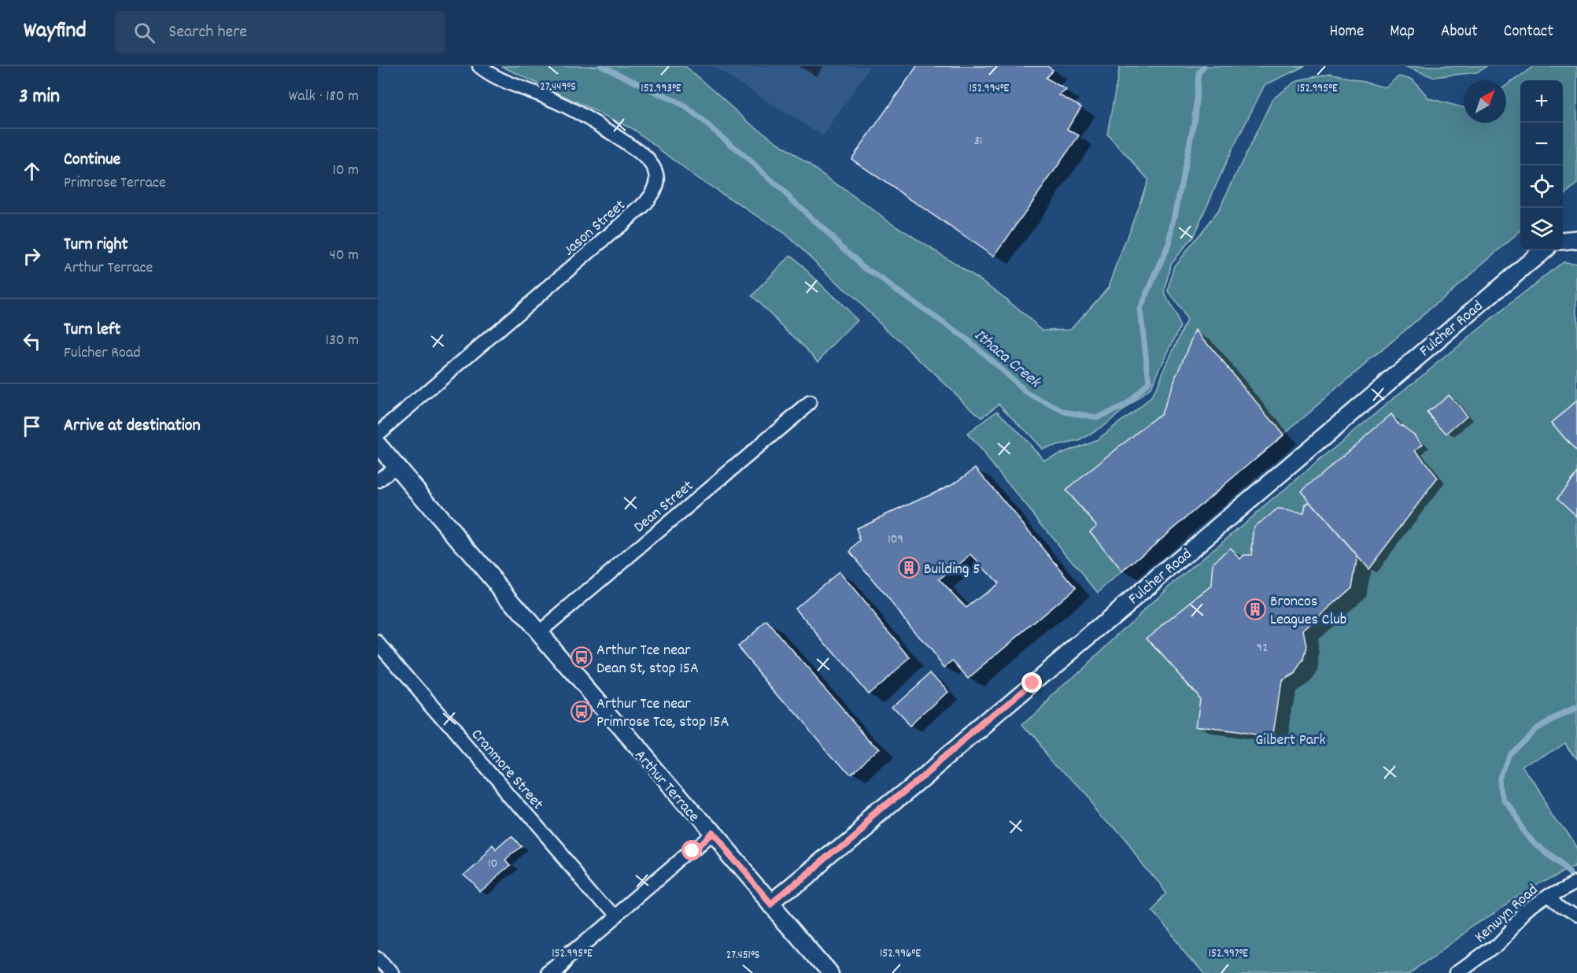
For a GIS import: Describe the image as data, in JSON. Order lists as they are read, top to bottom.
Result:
{
  "streets": {
    "street": [
      "Jason Street",
      "Fulcher Road",
      "Dean Street",
      "Cranmore Street",
      "Arthur Terrace",
      "Kenwyn Road"
    ]
  },
  "crossings": [
    ["Fulcher Road", "Arthur Terrace"],
    ["Dean Street", "Arthur Terrace"]
  ],
  "water": ["Ithaca Creek"],
  "parks": ["Gilbert Park"],
  "places": {
    "building": ["Building 5", "Broncos Leagues Club"],
    "bus stop": ["Arthur Tce near Dean St, stop 15A", "Arthur Tce near Primrose Tce, stop 15A"]
  },
  "house_numbers": [
    "31",
    "109",
    "92",
    "10"
  ],
  "north": "top right",
  "page": {
    "header": "Wayfind",
    "search": "Search here",
    "nav": [
      "Home",
      "Map",
      "About",
      "Contact"
    ],
    "heading": ["3 min", "Walk · 180 m"],
    "map_buttons": ["+", "−"],
    "list": [
      ["Continue", "Primrose Terrace", "10 m"],
      ["Turn right", "Arthur Terrace", "40 m"],
      ["Turn left", "Fulcher Road", "130 m"],
      "Arrive at destination"
    ]
  },
  "coordinates": [
    "27.449°S",
    "152.993°E",
    "152.994°E",
    "152.995°E",
    "152.996°E",
    "152.997°E",
    "27.451°S"
  ]
}
